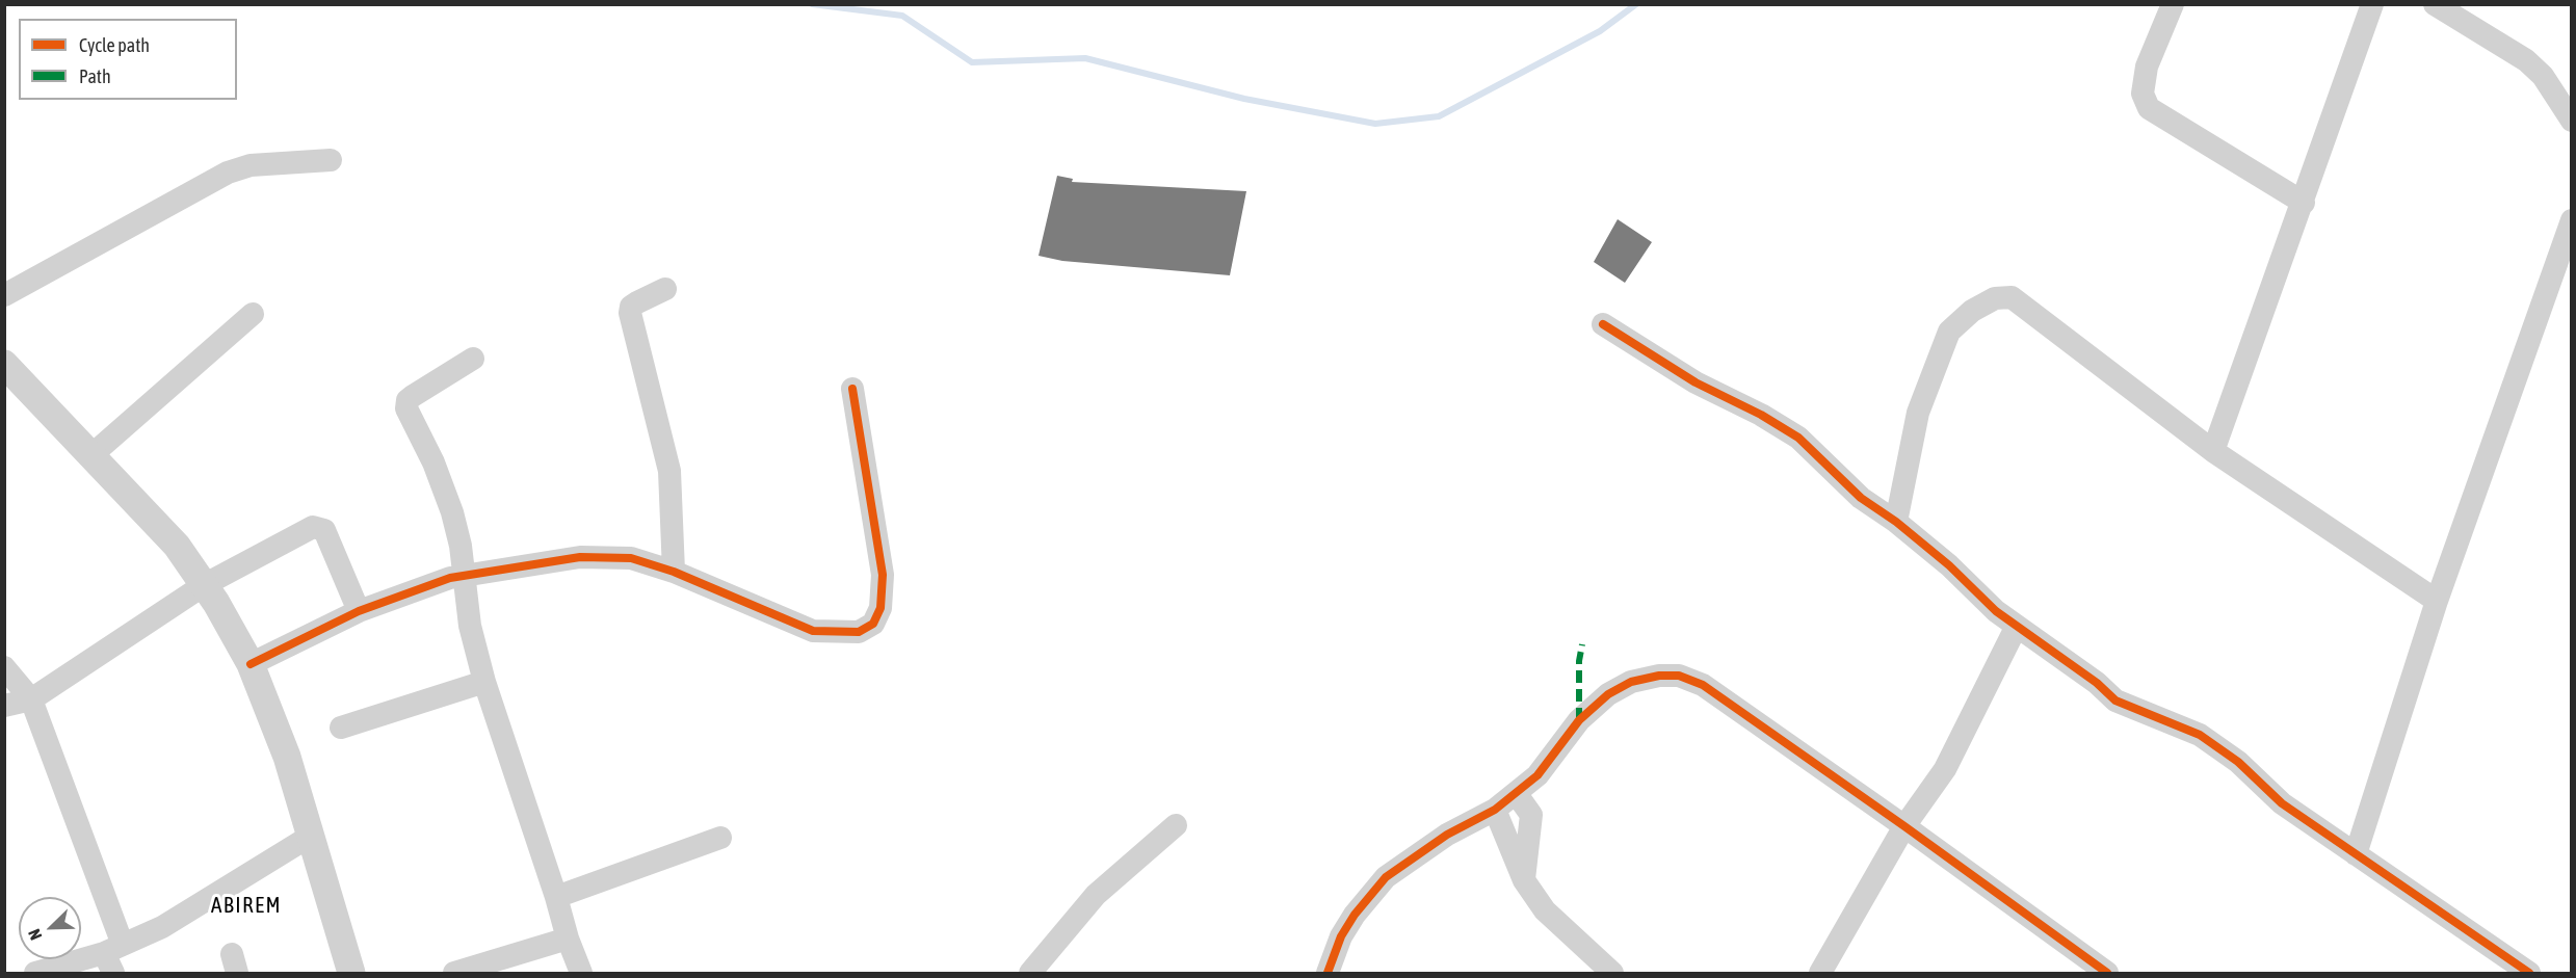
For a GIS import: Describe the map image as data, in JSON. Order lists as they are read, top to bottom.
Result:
{
  "districts": ["ABIREM"],
  "legend": ["Cycle path", "Path"],
  "north": "bottom left"
}
